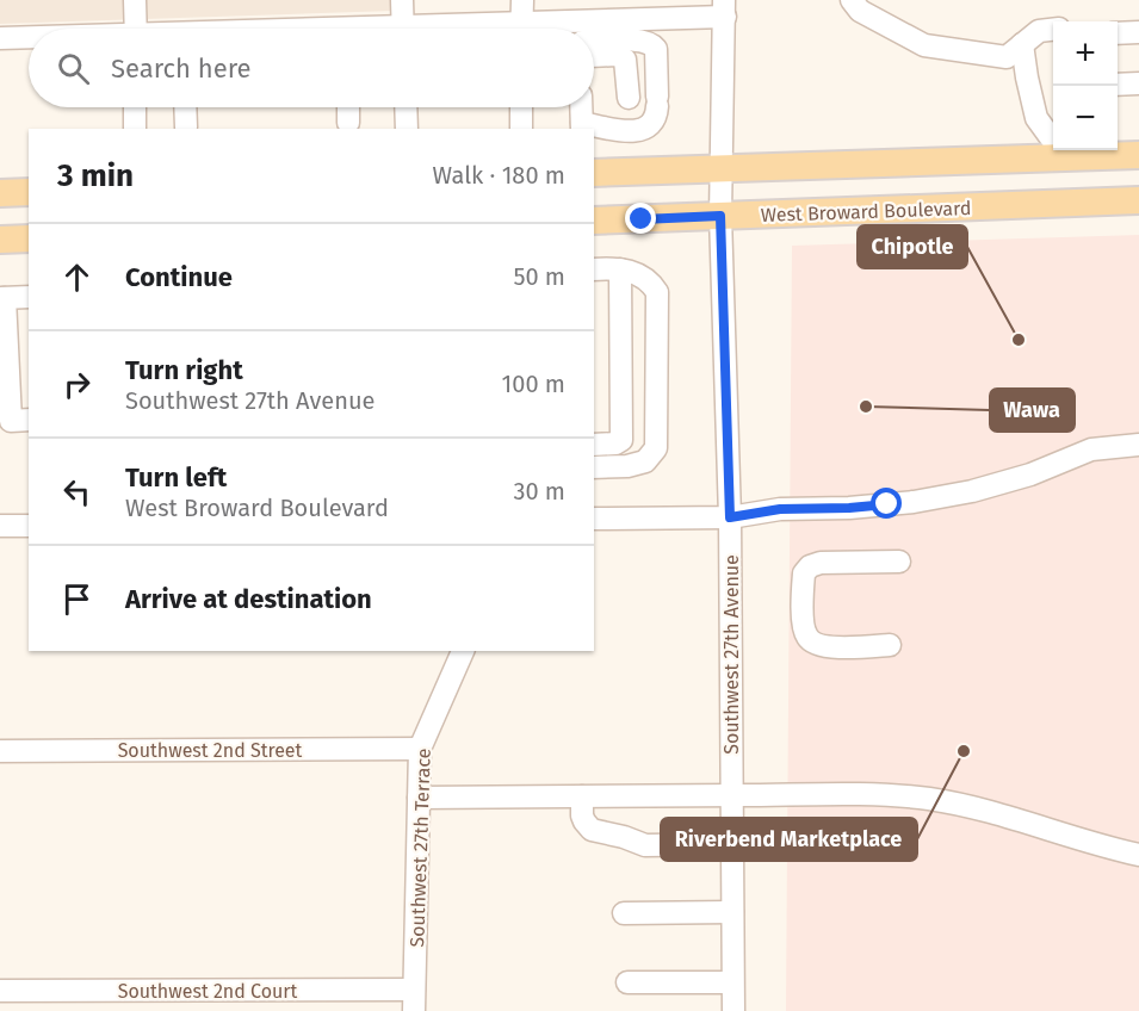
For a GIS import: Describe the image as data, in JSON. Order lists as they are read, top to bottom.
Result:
{
  "streets": {
    "main road": ["West Broward Boulevard"],
    "street": [
      "Southwest 27th Avenue",
      "Southwest 2nd Street",
      "Southwest 27th Terrace",
      "Southwest 2nd Court"
    ]
  },
  "crossings": [
    ["West Broward Boulevard", "Southwest 27th Avenue"],
    ["Southwest 2nd Street", "Southwest 27th Terrace"],
    ["Southwest 27th Terrace", "Southwest 2nd Court"]
  ],
  "places": ["Chipotle", "Wawa", "Riverbend Marketplace"],
  "page": {
    "map_buttons": ["+", "−"],
    "search": "Search here",
    "heading": ["3 min", "Walk · 180 m"],
    "list": [
      ["Continue", "50 m"],
      ["Turn right", "Southwest 27th Avenue", "100 m"],
      ["Turn left", "West Broward Boulevard", "30 m"],
      "Arrive at destination"
    ]
  }
}
